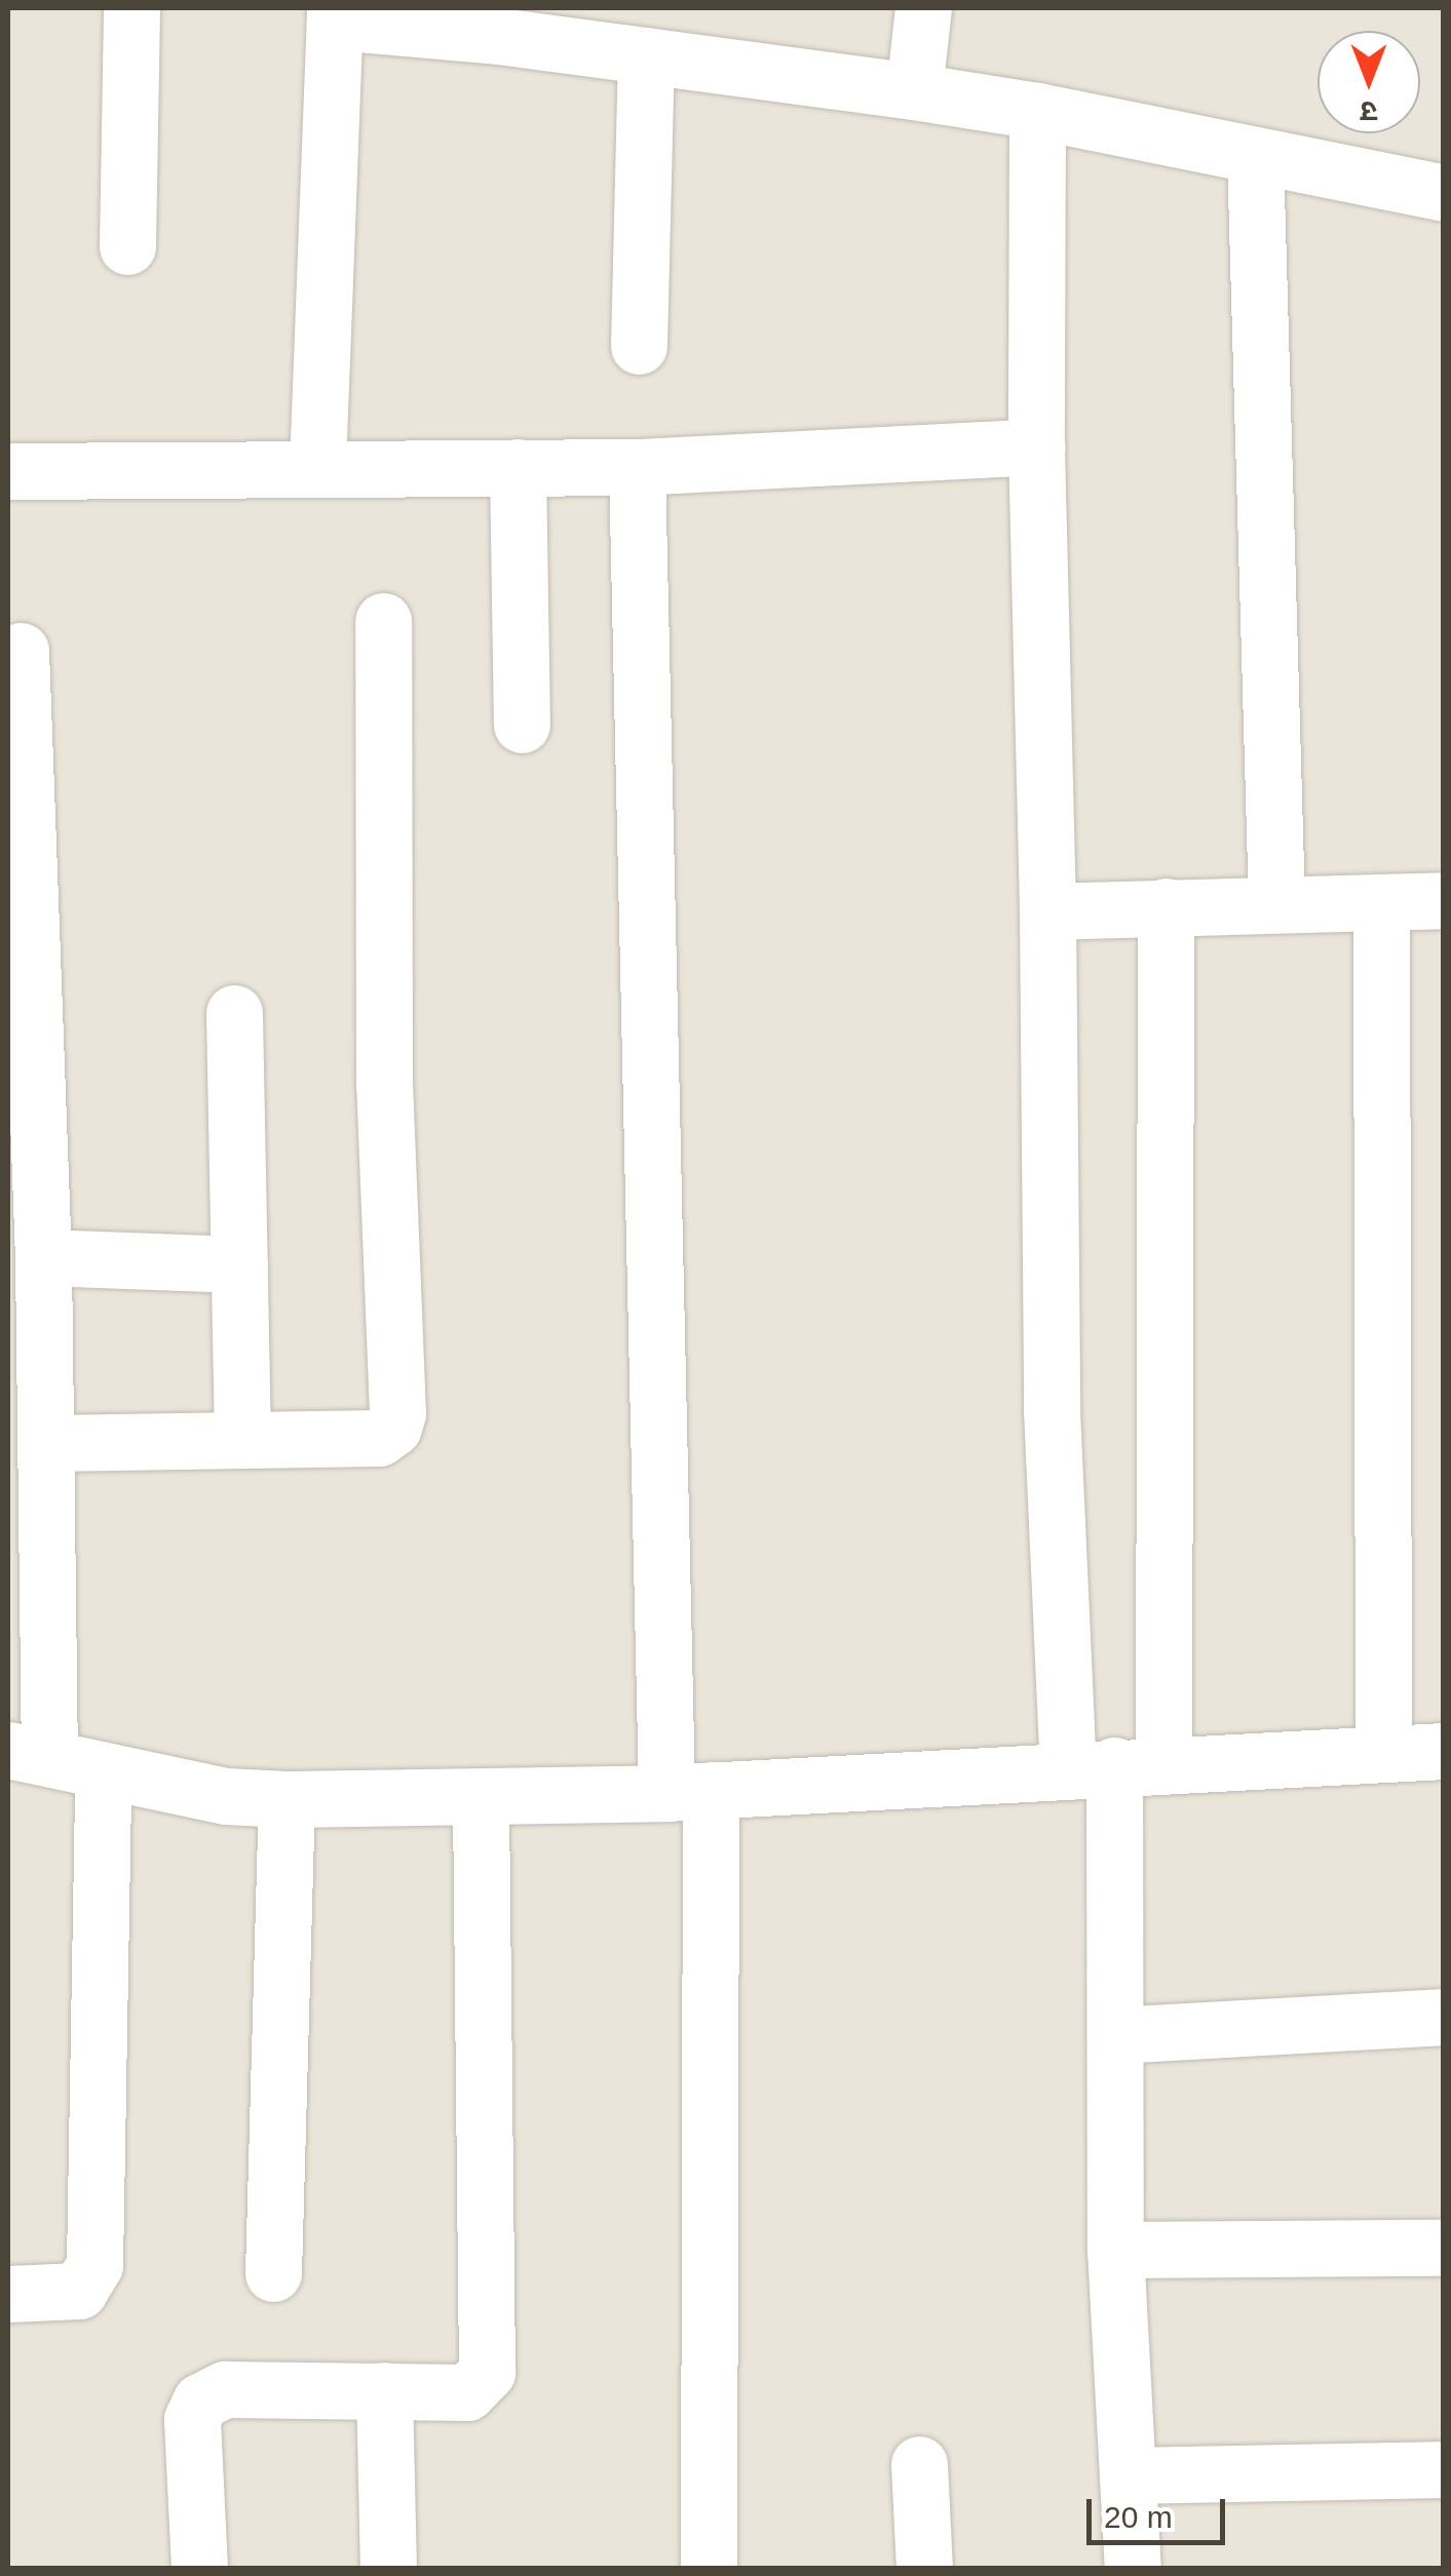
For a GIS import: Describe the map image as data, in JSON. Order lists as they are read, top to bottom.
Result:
{
  "scale_bar": "20 m",
  "north": "bottom"
}
